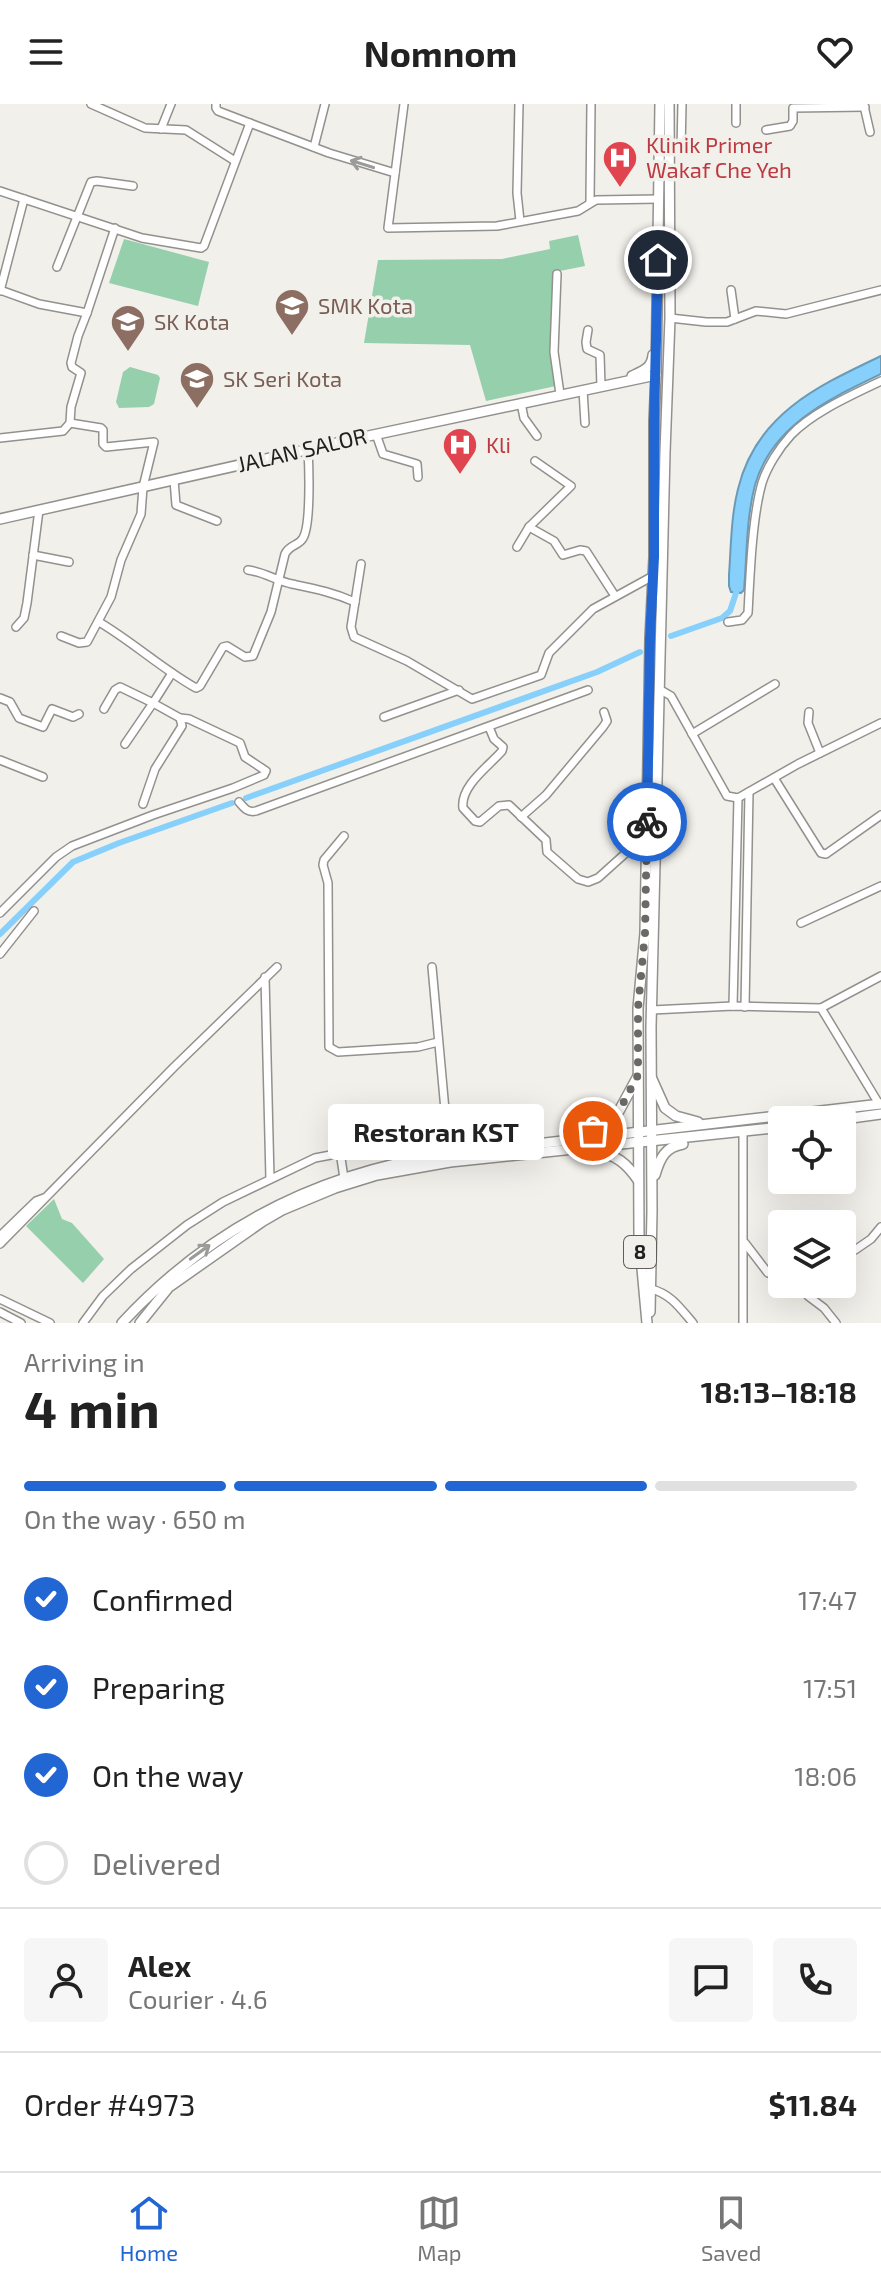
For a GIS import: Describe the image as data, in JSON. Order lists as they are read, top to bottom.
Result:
{
  "streets": {
    "main road": ["JALAN SALOR", "8"]
  },
  "crossings": [
    ["JALAN SALOR", "8"]
  ],
  "places": {
    "hospital": ["Klinik Primer Wakaf Che Yeh", "Kli"],
    "school or university": ["SMK Kota", "SK Kota", "SK Seri Kota"],
    "other": ["Restoran KST"]
  },
  "page": {
    "header": "Nomnom",
    "bubble": "Restoran KST",
    "heading": ["4 min", "Arriving in", "18:13–18:18"],
    "panel": [
      "Alex",
      "Courier · 4.6",
      "Order #4973",
      "$11.84"
    ],
    "bar": "On the way · 650 m",
    "list": [
      ["Confirmed", "17:47"],
      ["Preparing", "17:51"],
      ["On the way", "18:06"],
      "Delivered"
    ],
    "tabs": ["Home", "Map", "Saved"]
  }
}
